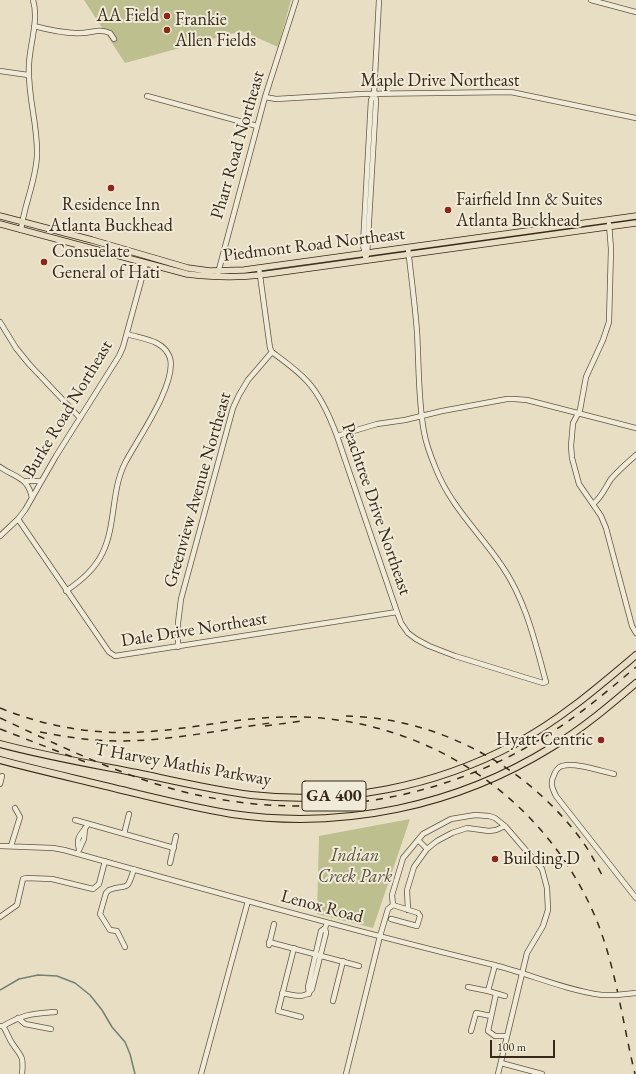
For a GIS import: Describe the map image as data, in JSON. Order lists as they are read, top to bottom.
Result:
{
  "streets": {
    "highway": ["T Harvey Mathis Parkway", "GA 400"],
    "main road": ["Piedmont Road Northeast"],
    "street": [
      "Maple Drive Northeast",
      "Pharr Road Northeast",
      "Burke Road Northeast",
      "Greenview Avenue Northeast",
      "Peachtree Drive Northeast",
      "Dale Drive Northeast",
      "Lenox Road"
    ]
  },
  "crossings": [
    ["Maple Drive Northeast", "Pharr Road Northeast"],
    ["Pharr Road Northeast", "Piedmont Road Northeast"],
    ["Piedmont Road Northeast", "Burke Road Northeast"],
    ["Burke Road Northeast", "Dale Drive Northeast"],
    ["Greenview Avenue Northeast", "Peachtree Drive Northeast"],
    ["Greenview Avenue Northeast", "Dale Drive Northeast"],
    ["Peachtree Drive Northeast", "Dale Drive Northeast"]
  ],
  "parks": ["Indian Creek Park"],
  "places": [
    "AA Field",
    "Frankie Allen Fields",
    "Residence Inn Atlanta Buckhead",
    "Fairfield Inn & Suites Atlanta Buckhead",
    "Consuelate General of Hati",
    "Hyatt Centric",
    "Building D"
  ],
  "scale_bar": "100 m"
}
